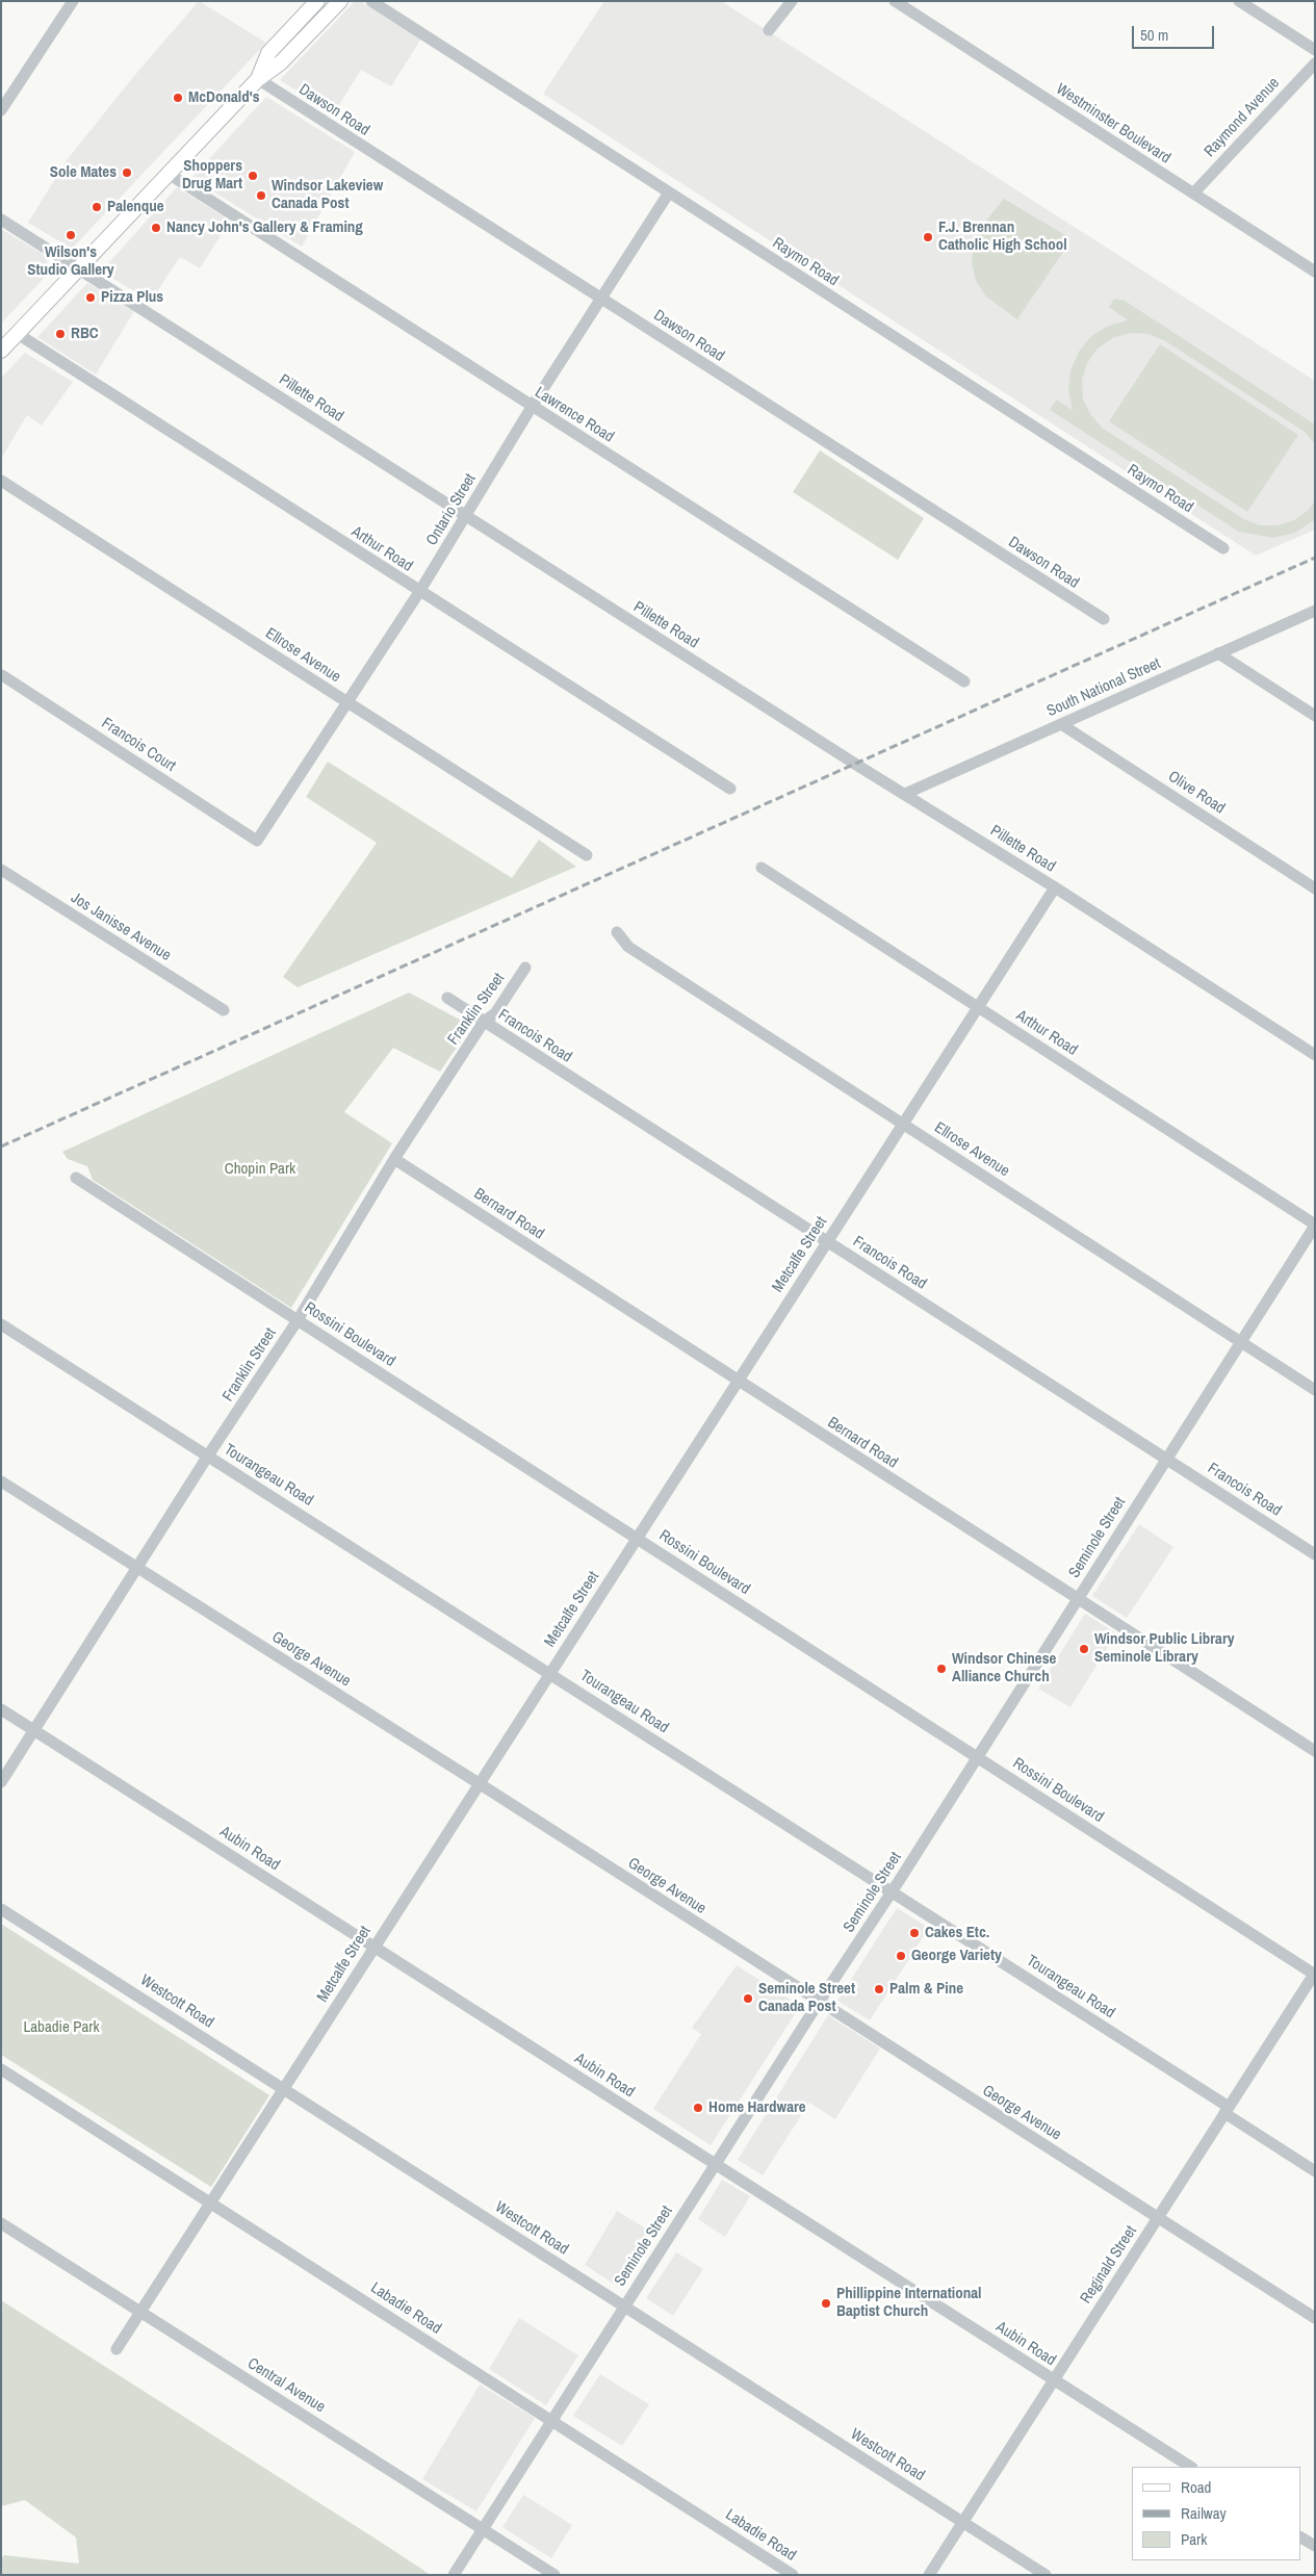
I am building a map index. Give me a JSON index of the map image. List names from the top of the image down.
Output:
{
  "streets": {
    "street": [
      "Dawson Road",
      "Raymond Avenue",
      "Westminster Boulevard",
      "Raymo Road",
      "Pillette Road",
      "Lawrence Road",
      "Ontario Street",
      "Arthur Road",
      "Ellrose Avenue",
      "South National Street",
      "Francois Court",
      "Olive Road",
      "Jos Janisse Avenue",
      "Franklin Street",
      "Francois Road",
      "Bernard Road",
      "Metcalfe Street",
      "Rossini Boulevard",
      "Tourangeau Road",
      "Seminole Street",
      "George Avenue",
      "Aubin Road",
      "Westcott Road",
      "Reginald Street",
      "Labadie Road",
      "Central Avenue"
    ]
  },
  "crossings": [
    ["Dawson Road", "Ontario Street"],
    ["Raymond Avenue", "Westminster Boulevard"],
    ["Raymo Road", "Ontario Street"],
    ["Pillette Road", "Ontario Street"],
    ["Pillette Road", "South National Street"],
    ["Pillette Road", "Metcalfe Street"],
    ["Lawrence Road", "Ontario Street"],
    ["Ontario Street", "Arthur Road"],
    ["Ontario Street", "Ellrose Avenue"],
    ["Ontario Street", "Francois Court"],
    ["Arthur Road", "Metcalfe Street"],
    ["Arthur Road", "Seminole Street"],
    ["Ellrose Avenue", "Metcalfe Street"],
    ["Ellrose Avenue", "Seminole Street"],
    ["South National Street", "Olive Road"],
    ["Franklin Street", "Francois Road"],
    ["Franklin Street", "Bernard Road"],
    ["Franklin Street", "Rossini Boulevard"],
    ["Franklin Street", "Tourangeau Road"],
    ["Franklin Street", "George Avenue"],
    ["Franklin Street", "Aubin Road"],
    ["Francois Road", "Metcalfe Street"],
    ["Francois Road", "Seminole Street"],
    ["Bernard Road", "Metcalfe Street"],
    ["Bernard Road", "Seminole Street"],
    ["Metcalfe Street", "Rossini Boulevard"],
    ["Metcalfe Street", "Tourangeau Road"],
    ["Metcalfe Street", "George Avenue"],
    ["Metcalfe Street", "Aubin Road"],
    ["Metcalfe Street", "Westcott Road"],
    ["Metcalfe Street", "Labadie Road"],
    ["Metcalfe Street", "Central Avenue"],
    ["Rossini Boulevard", "Seminole Street"],
    ["Rossini Boulevard", "Reginald Street"],
    ["Tourangeau Road", "Seminole Street"],
    ["Tourangeau Road", "Reginald Street"],
    ["Seminole Street", "George Avenue"],
    ["Seminole Street", "Aubin Road"],
    ["Seminole Street", "Westcott Road"],
    ["Seminole Street", "Labadie Road"],
    ["Seminole Street", "Central Avenue"],
    ["George Avenue", "Reginald Street"],
    ["Aubin Road", "Reginald Street"],
    ["Westcott Road", "Reginald Street"]
  ],
  "parks": ["Chopin Park", "Labadie Park"],
  "places": [
    "McDonald's",
    "Sole Mates",
    "Shoppers Drug Mart",
    "Windsor Lakeview Canada Post",
    "Palenque",
    "Nancy John's Gallery & Framing",
    "Wilson's Studio Gallery",
    "F.J. Brennan Catholic High School",
    "Pizza Plus",
    "RBC",
    "Windsor Public Library Seminole Library",
    "Windsor Chinese Alliance Church",
    "Cakes Etc.",
    "George Variety",
    "Palm & Pine",
    "Seminole Street Canada Post",
    "Home Hardware",
    "Phillippine International Baptist Church"
  ],
  "legend": ["Road", "Railway", "Park"],
  "scale_bar": "50 m"
}
